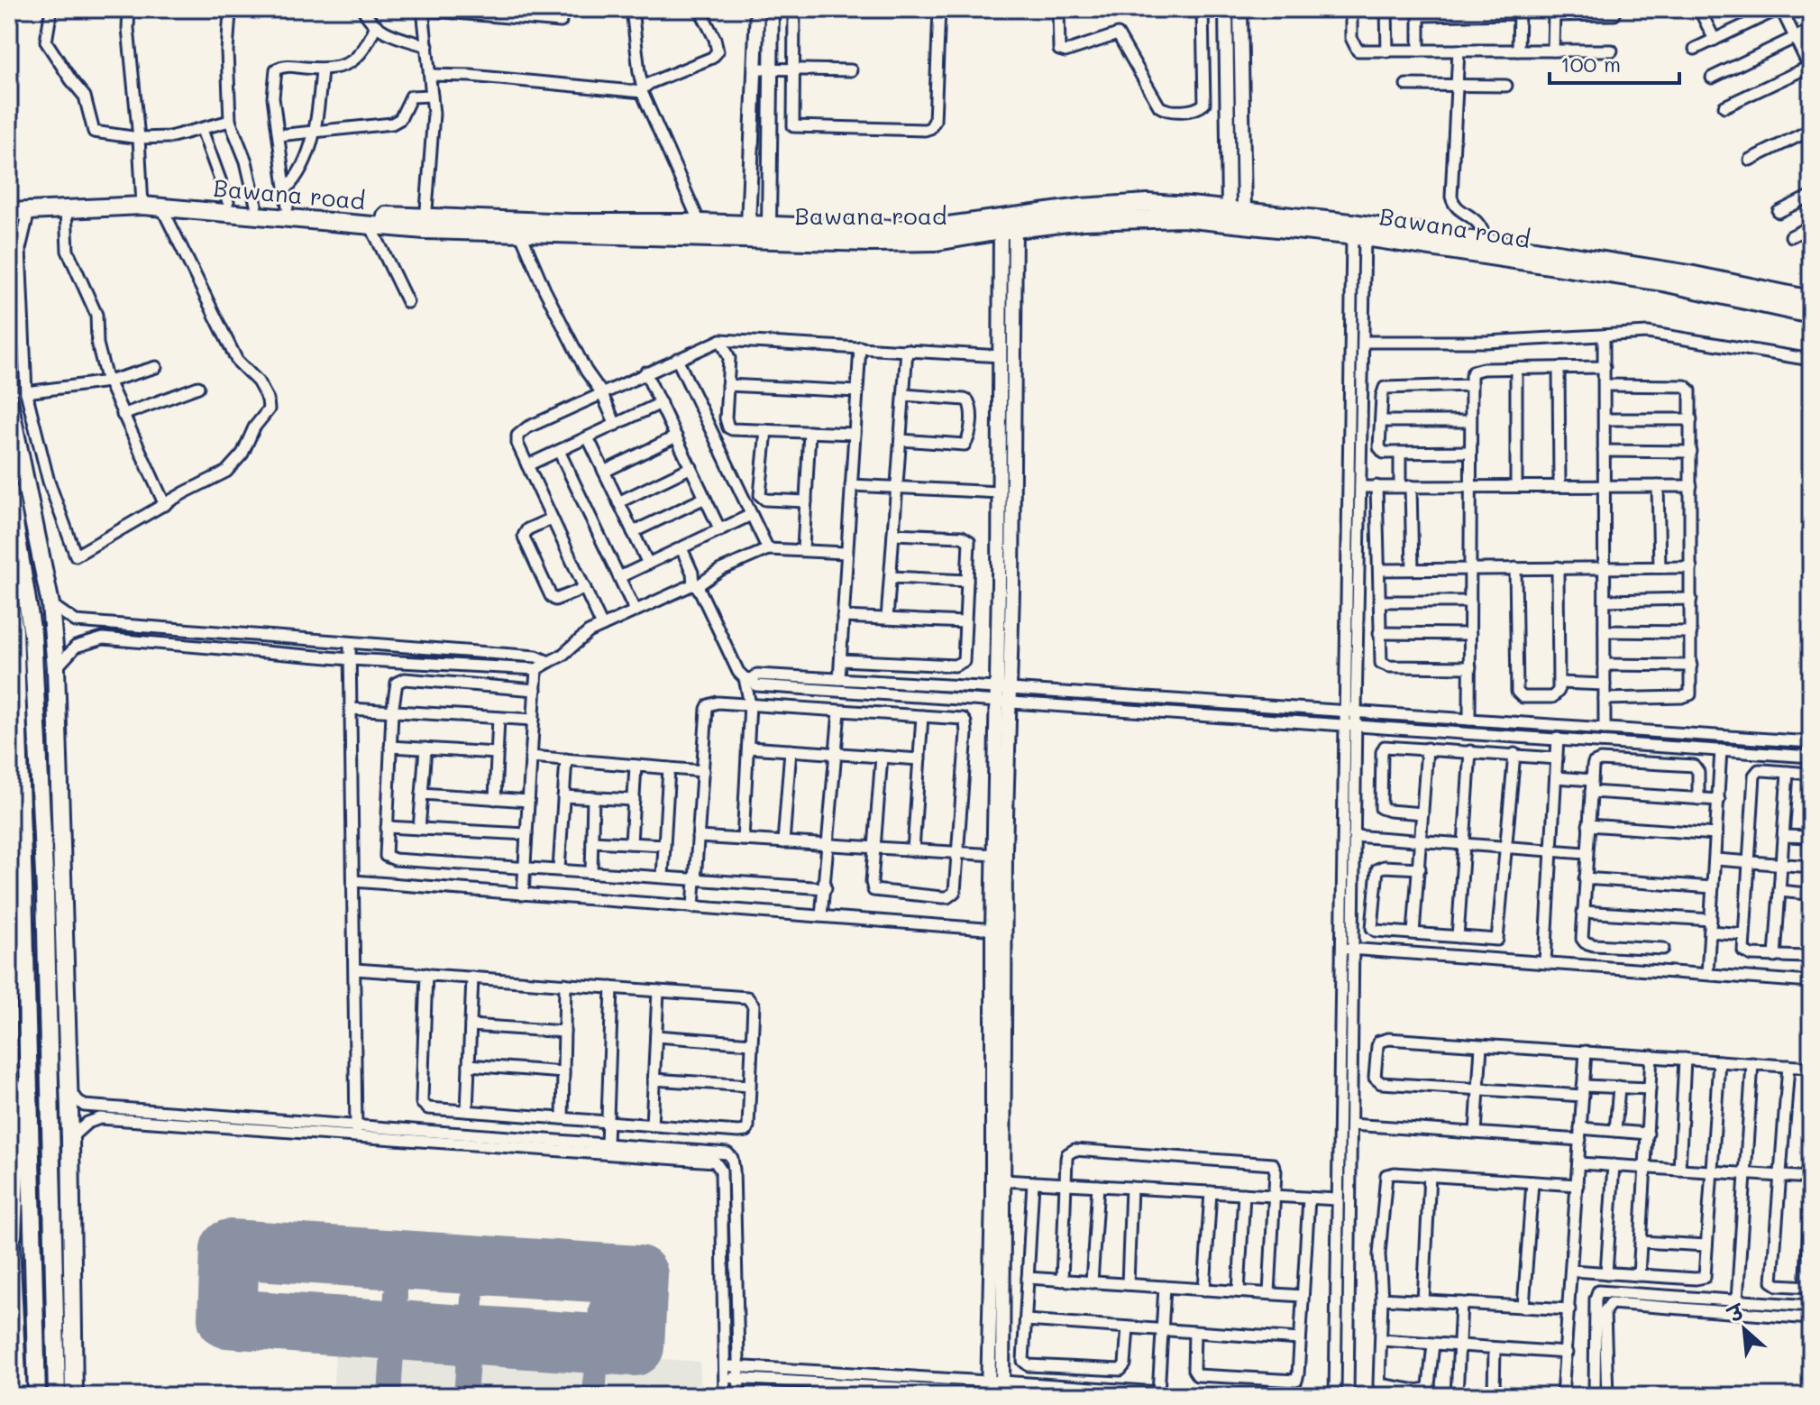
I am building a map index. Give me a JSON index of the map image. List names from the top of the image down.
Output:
{
  "streets": {
    "main road": ["Bawana road"]
  },
  "scale_bar": "100 m",
  "north": "top left"
}
